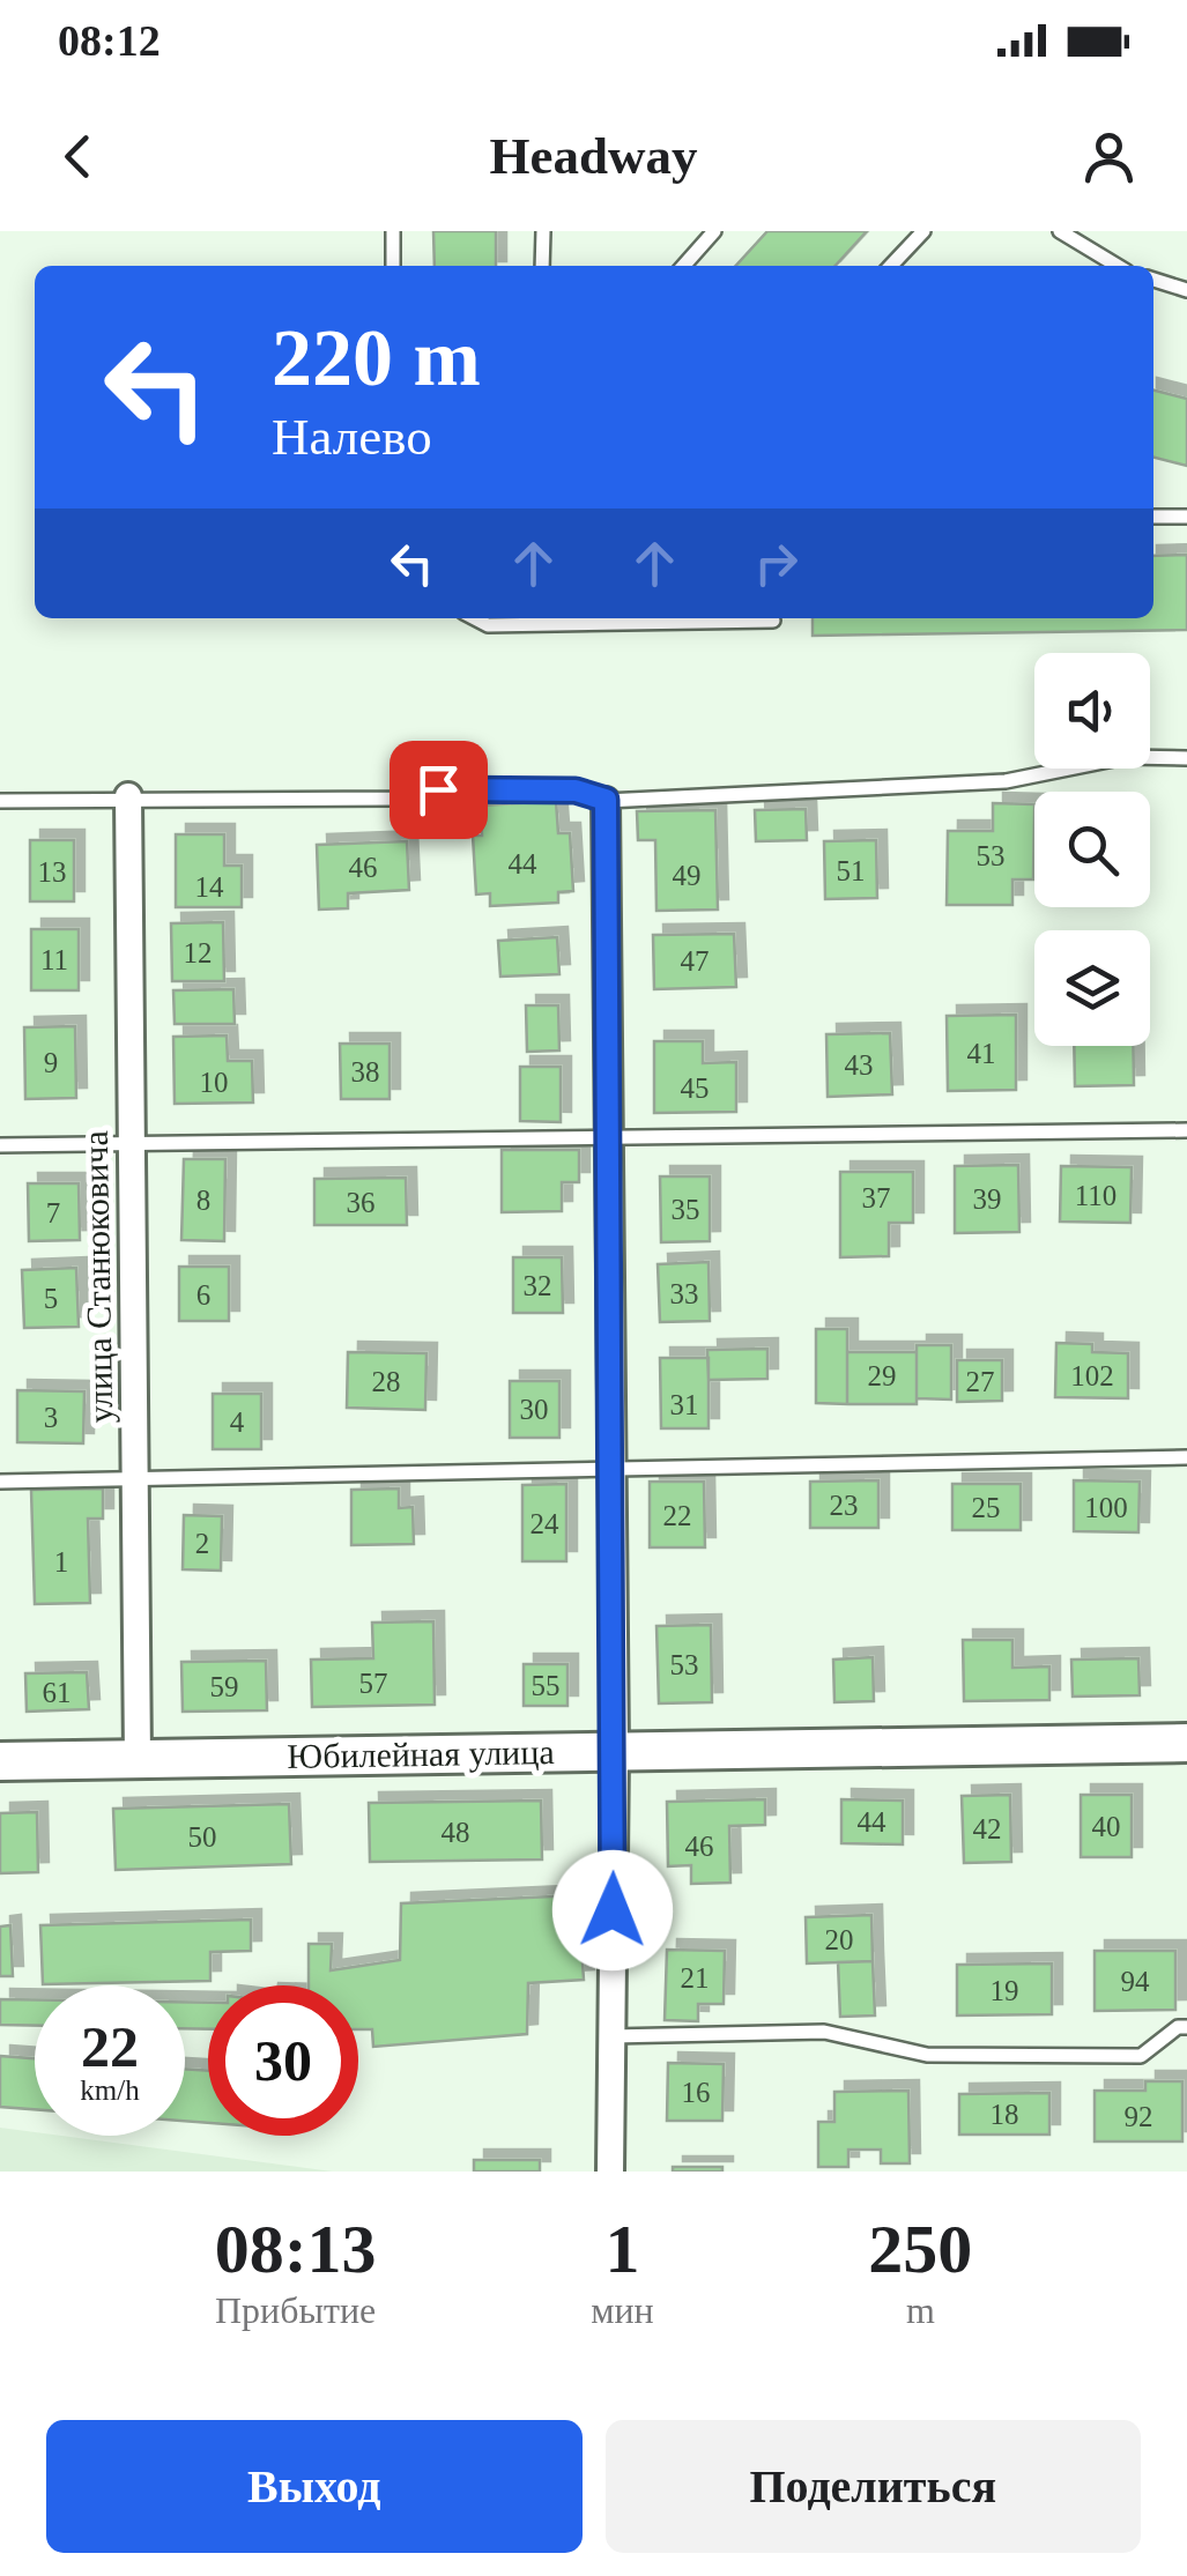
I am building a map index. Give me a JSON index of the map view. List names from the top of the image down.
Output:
{
  "streets": {
    "main road": ["Юбилейная улица"],
    "street": ["улица Станюковича"]
  },
  "crossings": [
    ["улица Станюковича", "Юбилейная улица"]
  ],
  "house_numbers": [
    "53",
    "44",
    "46",
    "51",
    "13",
    "49",
    "14",
    "12",
    "11",
    "47",
    "41",
    "9",
    "43",
    "38",
    "10",
    "45",
    "110",
    "37",
    "39",
    "8",
    "36",
    "35",
    "7",
    "32",
    "33",
    "6",
    "5",
    "29",
    "102",
    "28",
    "27",
    "31",
    "30",
    "3",
    "4",
    "23",
    "25",
    "100",
    "22",
    "24",
    "2",
    "1",
    "53",
    "57",
    "55",
    "59",
    "61",
    "44",
    "40",
    "42",
    "48",
    "50",
    "46",
    "20",
    "21",
    "94",
    "19",
    "16",
    "18",
    "92"
  ],
  "page": {
    "status": "08:12",
    "header": "Headway",
    "turn": ["220 m", "Налево"],
    "speed": "22 km/h",
    "limit": "30",
    "eta": [
      "08:13",
      "Прибытие",
      "1",
      "мин",
      "250",
      "m"
    ],
    "buttons": ["Выход", "Поделиться"]
  }
}
